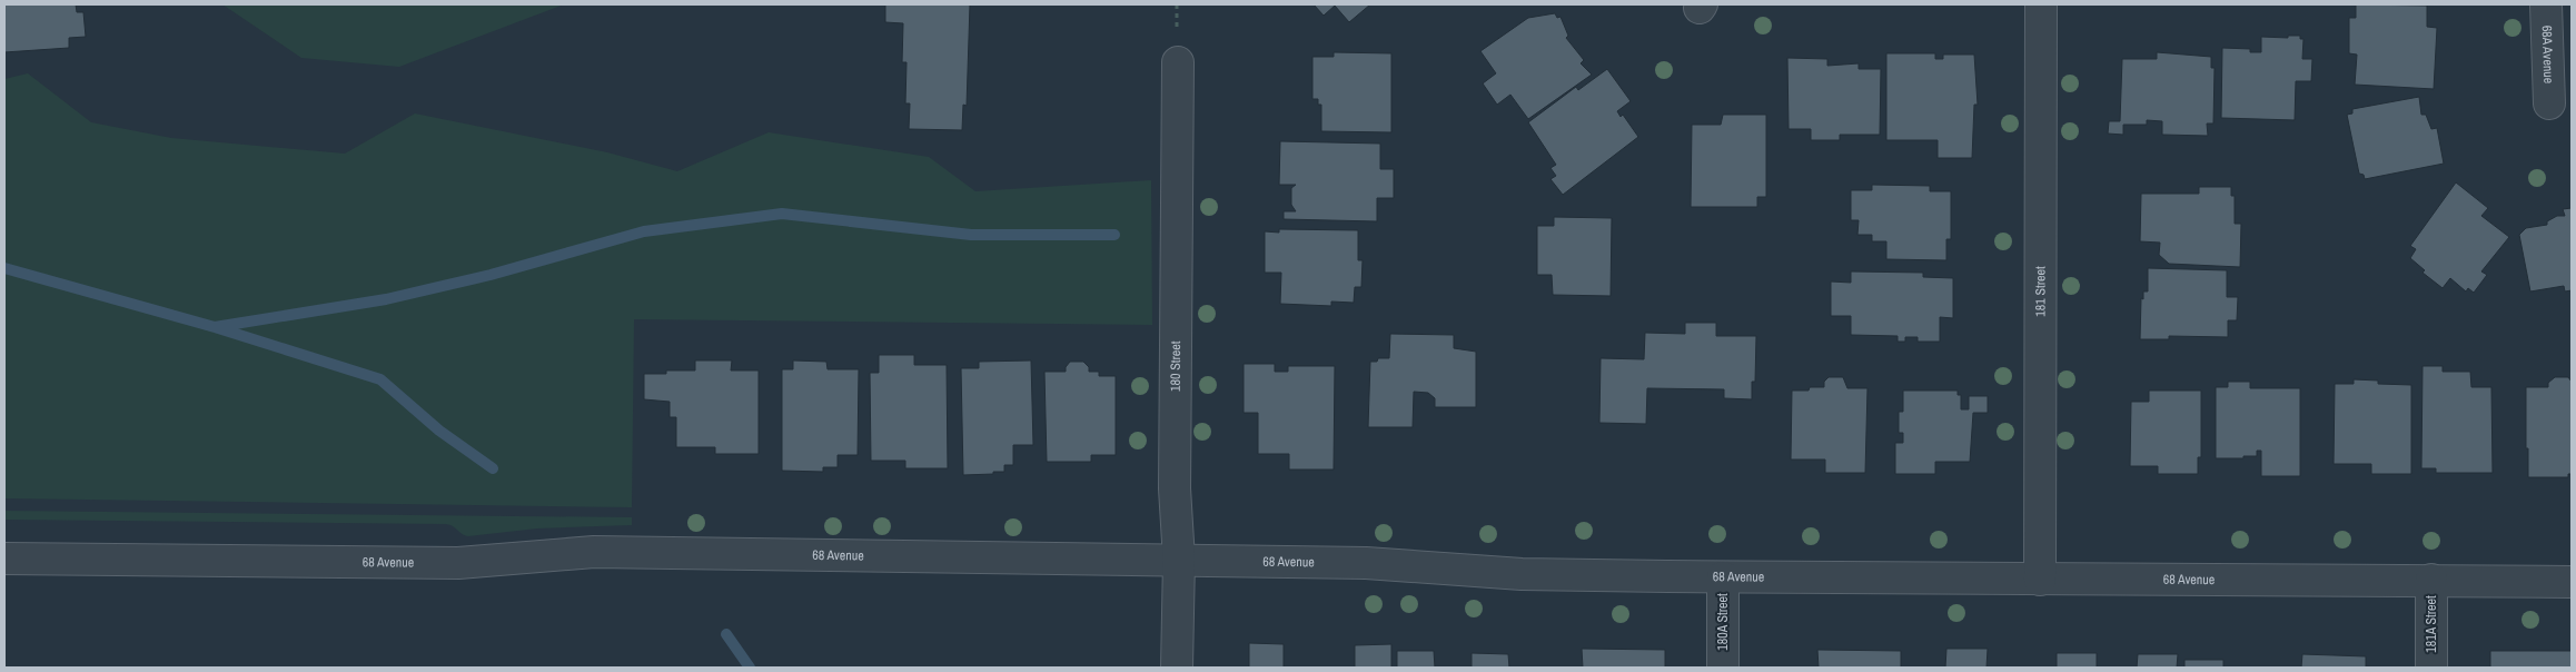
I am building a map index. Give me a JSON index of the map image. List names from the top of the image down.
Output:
{
  "streets": {
    "street": [
      "68A Avenue",
      "181 Street",
      "180 Street",
      "68 Avenue",
      "180A Street",
      "181A Street"
    ]
  },
  "crossings": [
    ["181 Street", "68 Avenue"],
    ["180 Street", "68 Avenue"],
    ["68 Avenue", "180A Street"],
    ["68 Avenue", "181A Street"]
  ]
}
